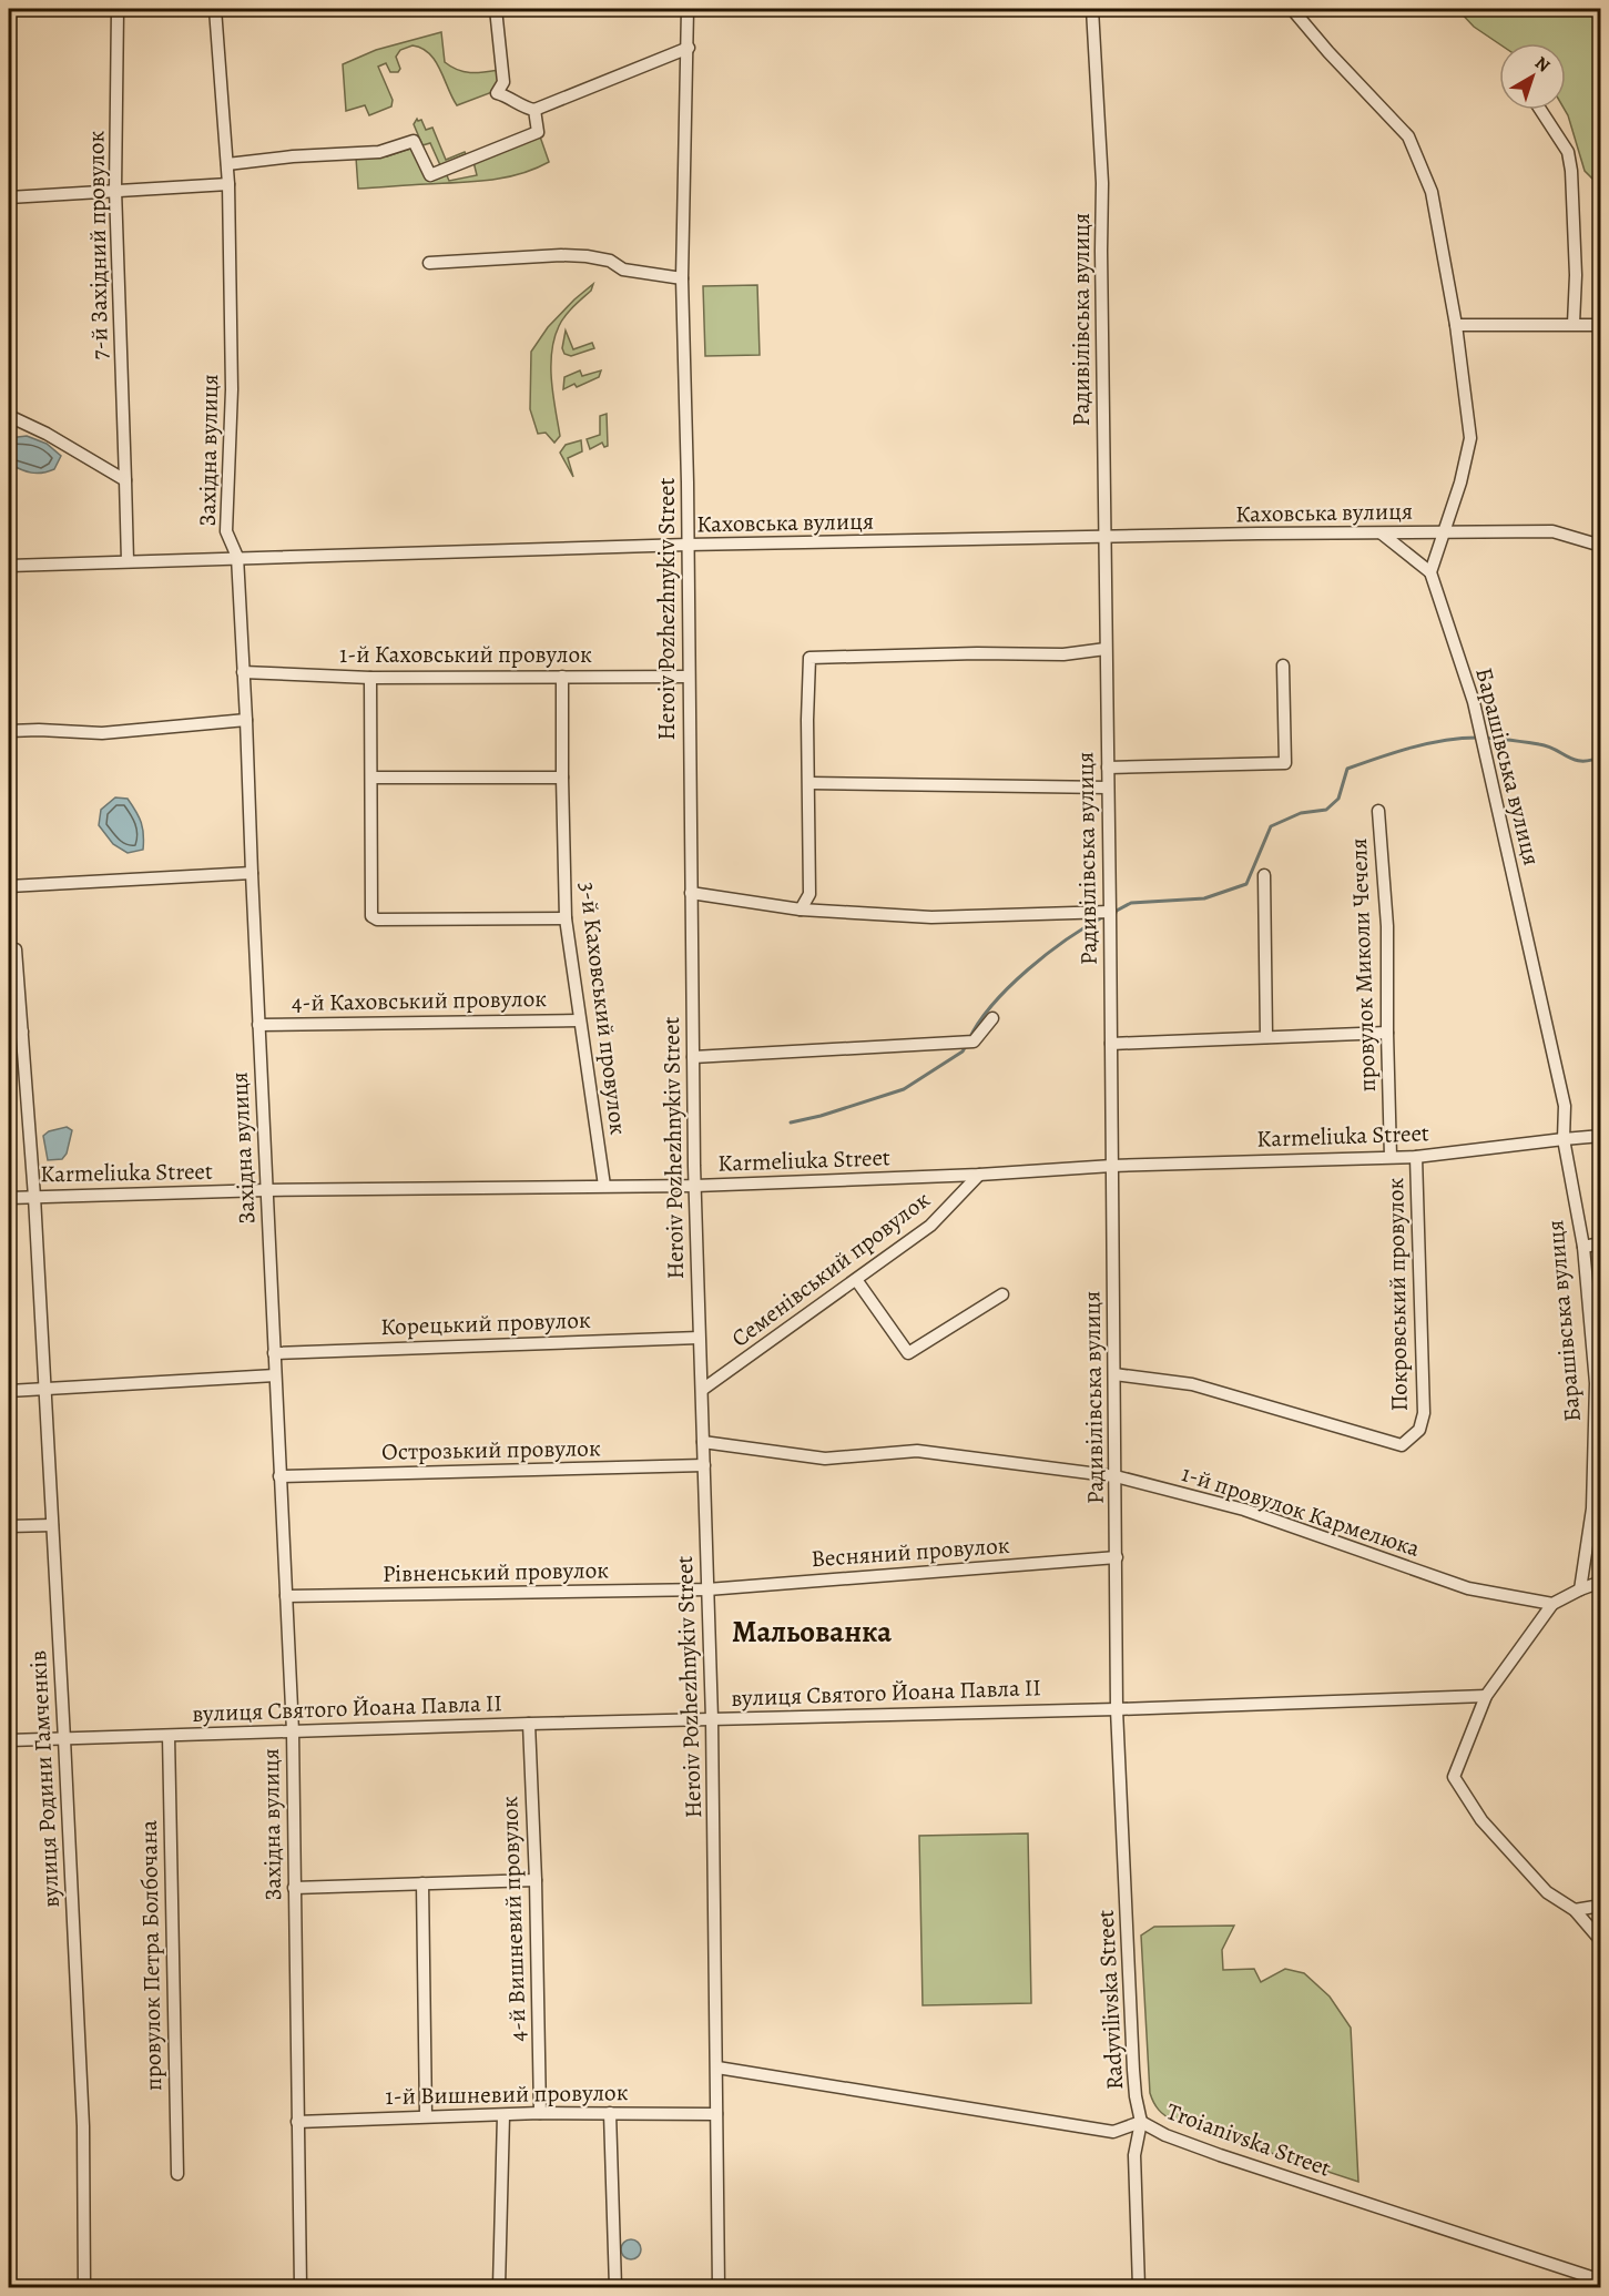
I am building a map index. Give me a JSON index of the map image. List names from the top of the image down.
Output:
{
  "streets": {
    "street": [
      "7-й Західний провулок",
      "Радивілівська вулиця",
      "Західна вулиця",
      "Каховська вулиця",
      "Heroiv Pozhezhnykiv Street",
      "1-й Каховський провулок",
      "Барашівська вулиця",
      "провулок Миколи Чечеля",
      "4-й Каховський провулок",
      "3-й Каховський провулок",
      "Karmeliuka Street",
      "Семенівський провулок",
      "Покровський провулок",
      "Корецький провулок",
      "Острозький провулок",
      "1-й провулок Кармелюка",
      "Весняний провулок",
      "Рівненський провулок",
      "вулиця Святого Йоана Павла II",
      "вулиця Родини Гамченків",
      "4-й Вишневий провулок",
      "провулок Петра Болбочана",
      "Radyvilivska Street",
      "1-й Вишневий провулок",
      "Troianivska Street"
    ]
  },
  "crossings": [
    ["7-й Західний провулок", "Каховська вулиця"],
    ["Радивілівська вулиця", "Каховська вулиця"],
    ["Радивілівська вулиця", "Karmeliuka Street"],
    ["Радивілівська вулиця", "Покровський провулок"],
    ["Радивілівська вулиця", "1-й провулок Кармелюка"],
    ["Радивілівська вулиця", "Весняний провулок"],
    ["Радивілівська вулиця", "вулиця Святого Йоана Павла II"],
    ["Радивілівська вулиця", "Radyvilivska Street"],
    ["Західна вулиця", "Каховська вулиця"],
    ["Західна вулиця", "1-й Каховський провулок"],
    ["Західна вулиця", "4-й Каховський провулок"],
    ["Західна вулиця", "Karmeliuka Street"],
    ["Західна вулиця", "Корецький провулок"],
    ["Західна вулиця", "Острозький провулок"],
    ["Західна вулиця", "Рівненський провулок"],
    ["Західна вулиця", "вулиця Святого Йоана Павла II"],
    ["Західна вулиця", "1-й Вишневий провулок"],
    ["Каховська вулиця", "Heroiv Pozhezhnykiv Street"],
    ["Heroiv Pozhezhnykiv Street", "1-й Каховський провулок"],
    ["Heroiv Pozhezhnykiv Street", "Karmeliuka Street"],
    ["Heroiv Pozhezhnykiv Street", "Семенівський провулок"],
    ["Heroiv Pozhezhnykiv Street", "Корецький провулок"],
    ["Heroiv Pozhezhnykiv Street", "Острозький провулок"],
    ["Heroiv Pozhezhnykiv Street", "1-й провулок Кармелюка"],
    ["Heroiv Pozhezhnykiv Street", "Весняний провулок"],
    ["Heroiv Pozhezhnykiv Street", "Рівненський провулок"],
    ["Heroiv Pozhezhnykiv Street", "вулиця Святого Йоана Павла II"],
    ["Heroiv Pozhezhnykiv Street", "1-й Вишневий провулок"],
    ["Heroiv Pozhezhnykiv Street", "Troianivska Street"],
    ["1-й Каховський провулок", "3-й Каховський провулок"],
    ["Барашівська вулиця", "Karmeliuka Street"],
    ["провулок Миколи Чечеля", "Karmeliuka Street"],
    ["4-й Каховський провулок", "3-й Каховський провулок"],
    ["3-й Каховський провулок", "Karmeliuka Street"],
    ["Karmeliuka Street", "Семенівський провулок"],
    ["Karmeliuka Street", "Покровський провулок"],
    ["Karmeliuka Street", "вулиця Родини Гамченків"],
    ["Весняний провулок", "Рівненський провулок"],
    ["вулиця Святого Йоана Павла II", "вулиця Родини Гамченків"],
    ["вулиця Святого Йоана Павла II", "4-й Вишневий провулок"],
    ["вулиця Святого Йоана Павла II", "провулок Петра Болбочана"],
    ["вулиця Святого Йоана Павла II", "Radyvilivska Street"],
    ["4-й Вишневий провулок", "1-й Вишневий провулок"],
    ["Radyvilivska Street", "Troianivska Street"]
  ],
  "districts": ["Мальованка"],
  "north": "top right"
}
